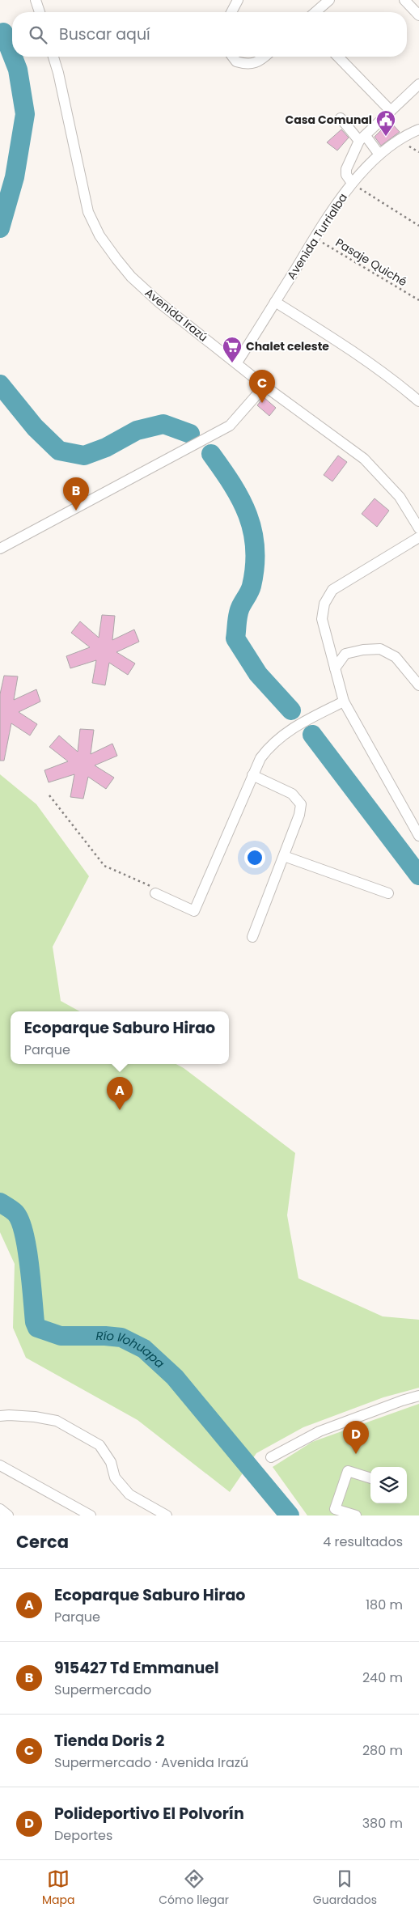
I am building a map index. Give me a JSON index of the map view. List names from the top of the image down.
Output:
{
  "streets": {
    "street": ["Avenida Turrialba", "Avenida Irazú"],
    "path": ["Pasaje Quiché"]
  },
  "crossings": [
    ["Avenida Turrialba", "Pasaje Quiché"],
    ["Avenida Turrialba", "Avenida Irazú"]
  ],
  "water": ["Río Ilohuapa"],
  "places": {
    "public building": ["Casa Comunal"],
    "supermarket": ["Chalet celeste"]
  },
  "page": {
    "search": "Buscar aquí",
    "pins": [
      "C",
      "B",
      "A",
      "D"
    ],
    "popup": ["Ecoparque Saburo Hirao", "Parque"],
    "heading": ["Cerca", "4 resultados"],
    "list": [
      {
        "mark": "A",
        "name": "Ecoparque Saburo Hirao",
        "note": "Parque",
        "value": "180 m"
      },
      {
        "mark": "B",
        "name": "915427 Td Emmanuel",
        "note": "Supermercado",
        "value": "240 m"
      },
      {
        "mark": "C",
        "name": "Tienda Doris 2",
        "note": "Supermercado · Avenida Irazú",
        "value": "280 m"
      },
      {
        "mark": "D",
        "name": "Polideportivo El Polvorín",
        "note": "Deportes",
        "value": "380 m"
      }
    ],
    "nav": ["Mapa", "Cómo llegar", "Guardados"]
  }
}
